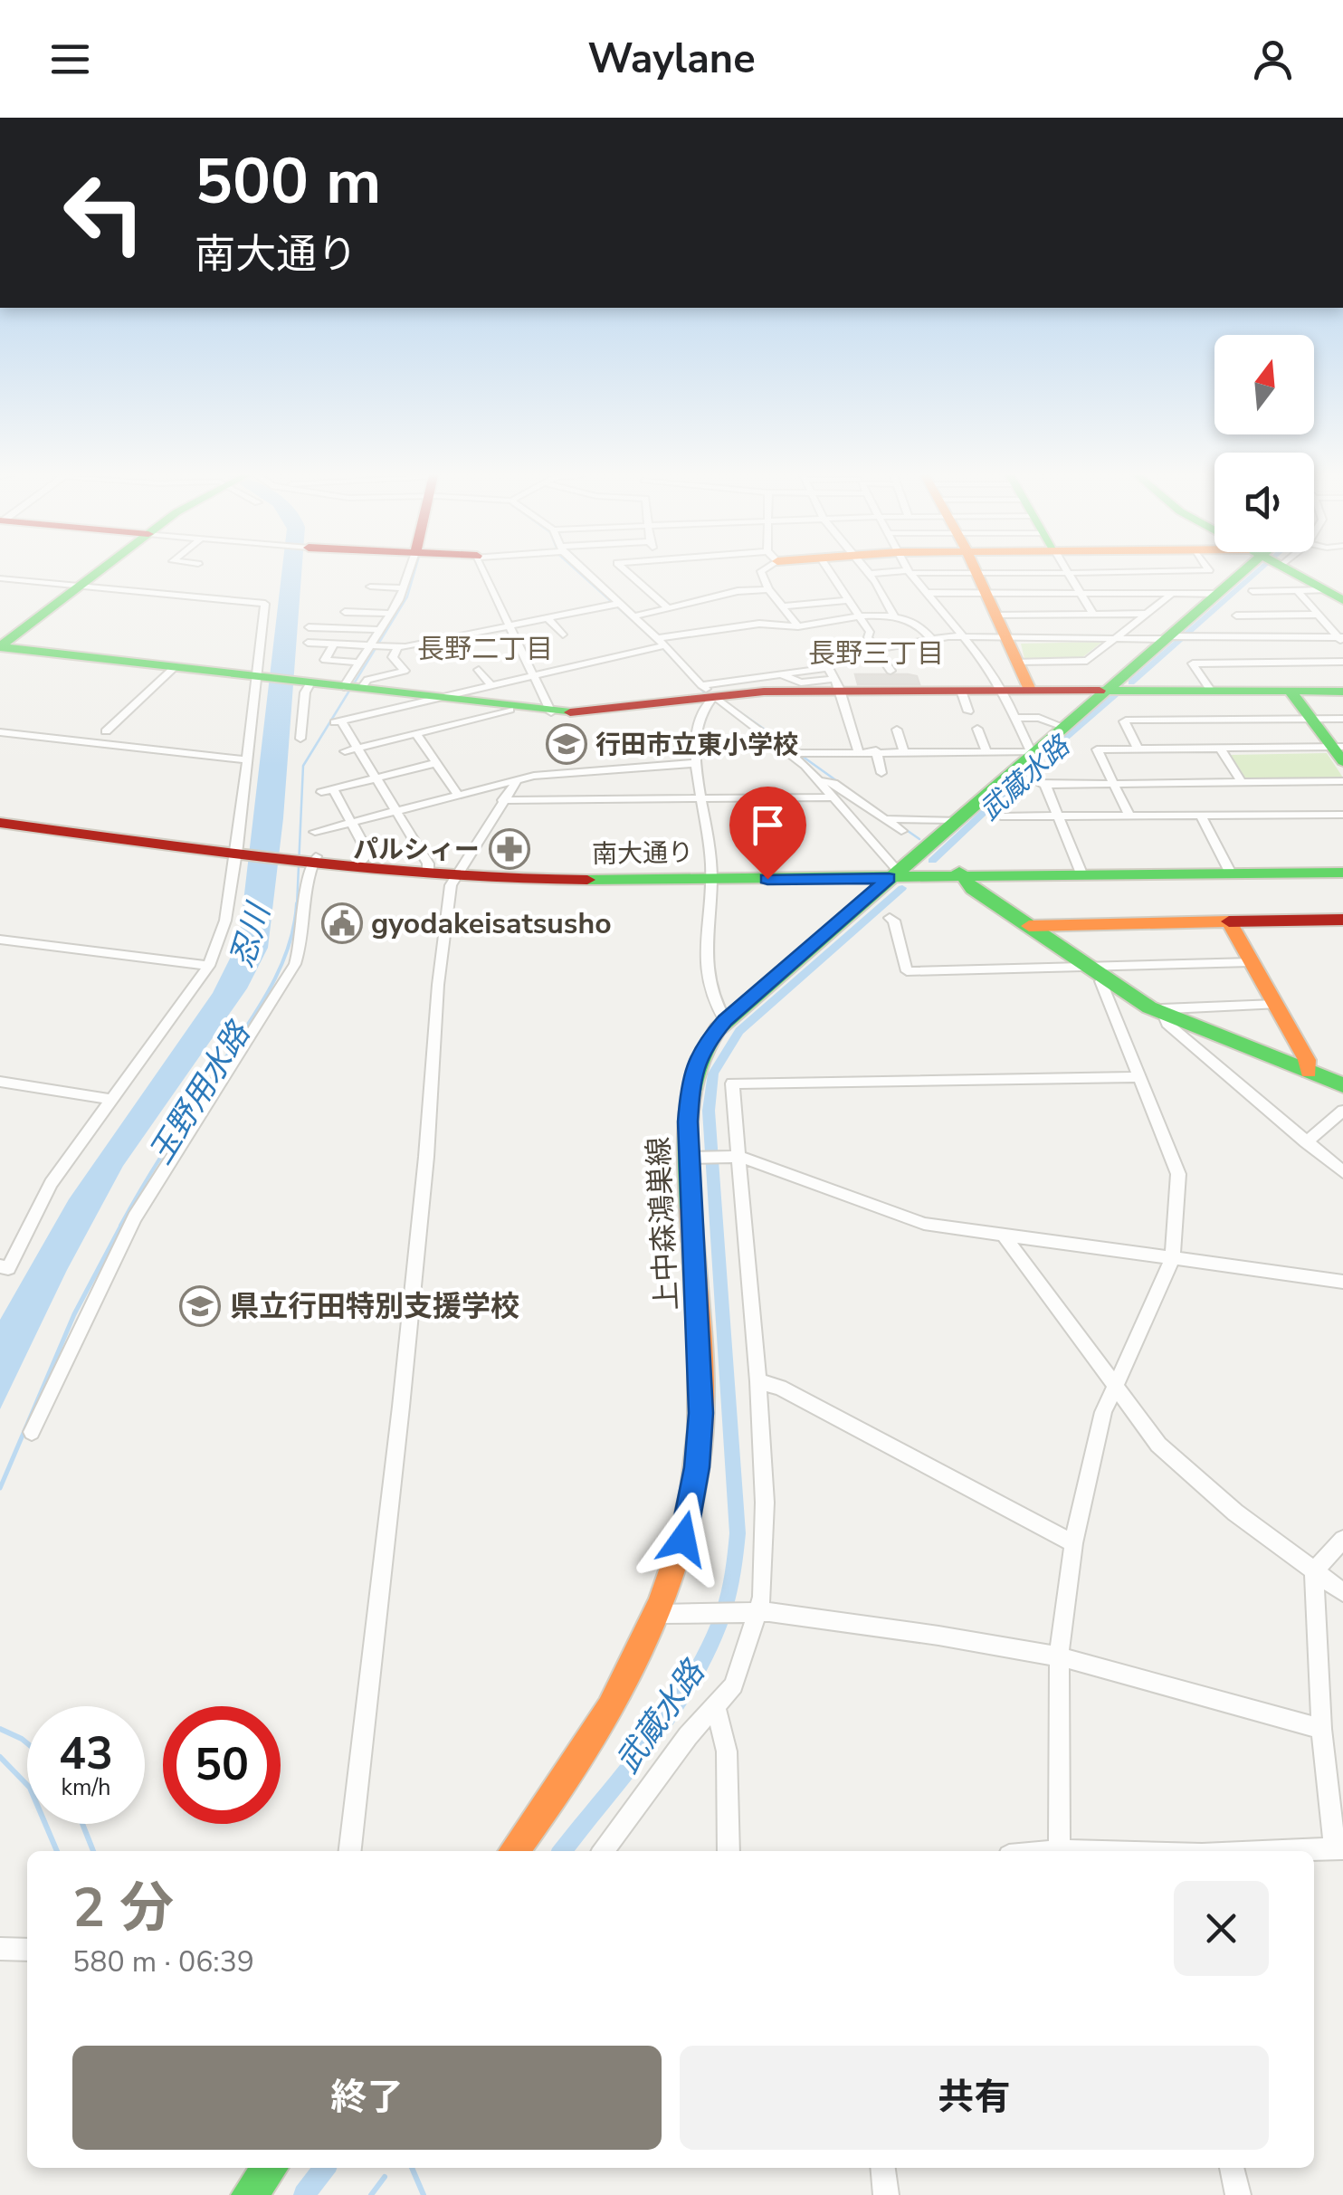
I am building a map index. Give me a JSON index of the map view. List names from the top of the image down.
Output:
{
  "streets": {
    "street": ["南大通り", "上中森鴻巣線"]
  },
  "crossings": [
    ["南大通り", "上中森鴻巣線"]
  ],
  "districts": ["長野二丁目", "長野三丁目"],
  "water": ["武蔵水路", "忍川", "玉野用水路"],
  "places": {
    "school or university": ["行田市立東小学校", "県立行田特別支援学校"],
    "pharmacy": ["パルシィー"],
    "public building": ["gyodakeisatsusho"]
  },
  "north": "top",
  "page": {
    "header": "Waylane",
    "turn": ["500 m", "南大通り"],
    "speed": "43 km/h",
    "limit": "50",
    "heading": ["2 分", "580 m · 06:39"],
    "buttons": ["終了", "共有"]
  }
}
